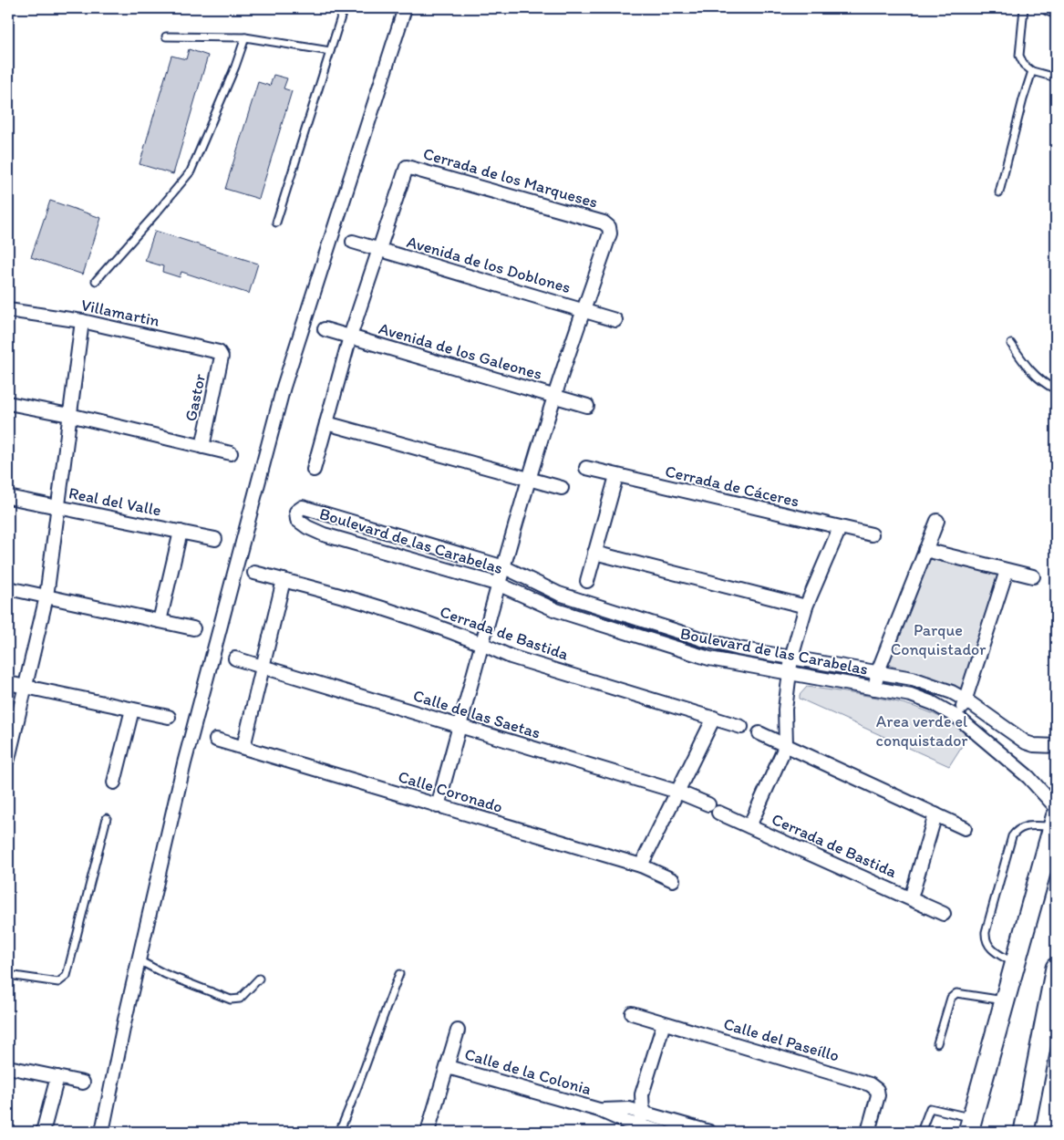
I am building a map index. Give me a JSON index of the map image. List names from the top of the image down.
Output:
{
  "streets": {
    "street": [
      "Cerrada de los Marqueses",
      "Avenida de los Doblones",
      "Villamartin",
      "Avenida de los Galeones",
      "Gastor",
      "Cerrada de Cáceres",
      "Real del Valle",
      "Boulevard de las Carabelas",
      "Cerrada de Bastida",
      "Calle de las Saetas",
      "Calle Coronado",
      "Calle del Paseíllo",
      "Calle de la Colonia"
    ]
  },
  "crossings": [
    ["Cerrada de los Marqueses", "Avenida de los Doblones"],
    ["Cerrada de los Marqueses", "Avenida de los Galeones"],
    ["Cerrada de los Marqueses", "Boulevard de las Carabelas"],
    ["Cerrada de los Marqueses", "Cerrada de Bastida"],
    ["Cerrada de los Marqueses", "Calle de las Saetas"],
    ["Cerrada de los Marqueses", "Calle Coronado"],
    ["Villamartin", "Gastor"],
    ["Boulevard de las Carabelas", "Cerrada de Bastida"]
  ],
  "parks": ["Parque Conquistador", "Area verde el conquistador"]
}
